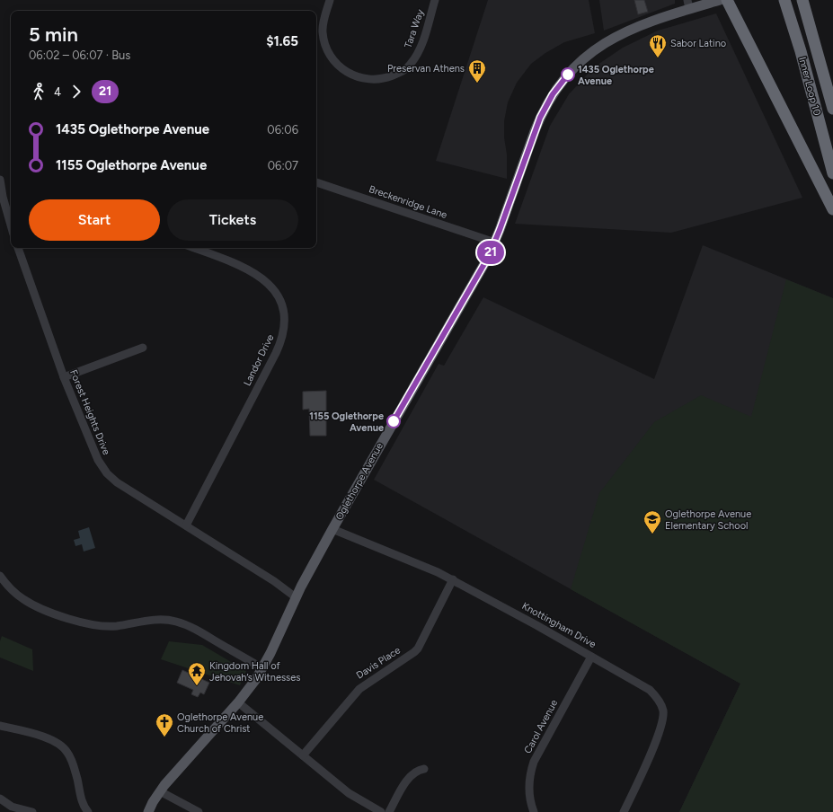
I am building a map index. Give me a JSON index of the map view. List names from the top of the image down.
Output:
{
  "streets": {
    "highway": ["Inner Loop 10"],
    "main road": ["Oglethorpe Avenue"],
    "street": [
      "Tara Way",
      "Breckenridge Lane",
      "Landor Drive",
      "Forest Heights Drive",
      "Knottingham Drive",
      "Davis Place",
      "Carol Avenue"
    ]
  },
  "crossings": [
    ["Breckenridge Lane", "Oglethorpe Avenue"],
    ["Landor Drive", "Forest Heights Drive"],
    ["Forest Heights Drive", "Oglethorpe Avenue"],
    ["Oglethorpe Avenue", "Knottingham Drive"],
    ["Knottingham Drive", "Davis Place"],
    ["Knottingham Drive", "Carol Avenue"]
  ],
  "places": {
    "restaurant": ["Sabor Latino"],
    "other": ["1435 Oglethorpe Avenue", "1155 Oglethorpe Avenue"],
    "building": ["Preservan Athens"],
    "school or university": ["Oglethorpe Avenue Elementary School"],
    "temple": ["Kingdom Hall of Jehovah’s Witnesses"],
    "church": ["Oglethorpe Avenue Church of Christ"]
  },
  "lines": ["bus line 21"],
  "page": {
    "on_map": "21",
    "heading": ["5 min", "06:02 – 06:07 · Bus", "$1.65"],
    "legs": ["4", "21"],
    "list": [
      {
        "name": "1435 Oglethorpe Avenue",
        "value": "06:06"
      },
      {
        "name": "1155 Oglethorpe Avenue",
        "value": "06:07"
      }
    ],
    "buttons": ["Start", "Tickets"]
  }
}
